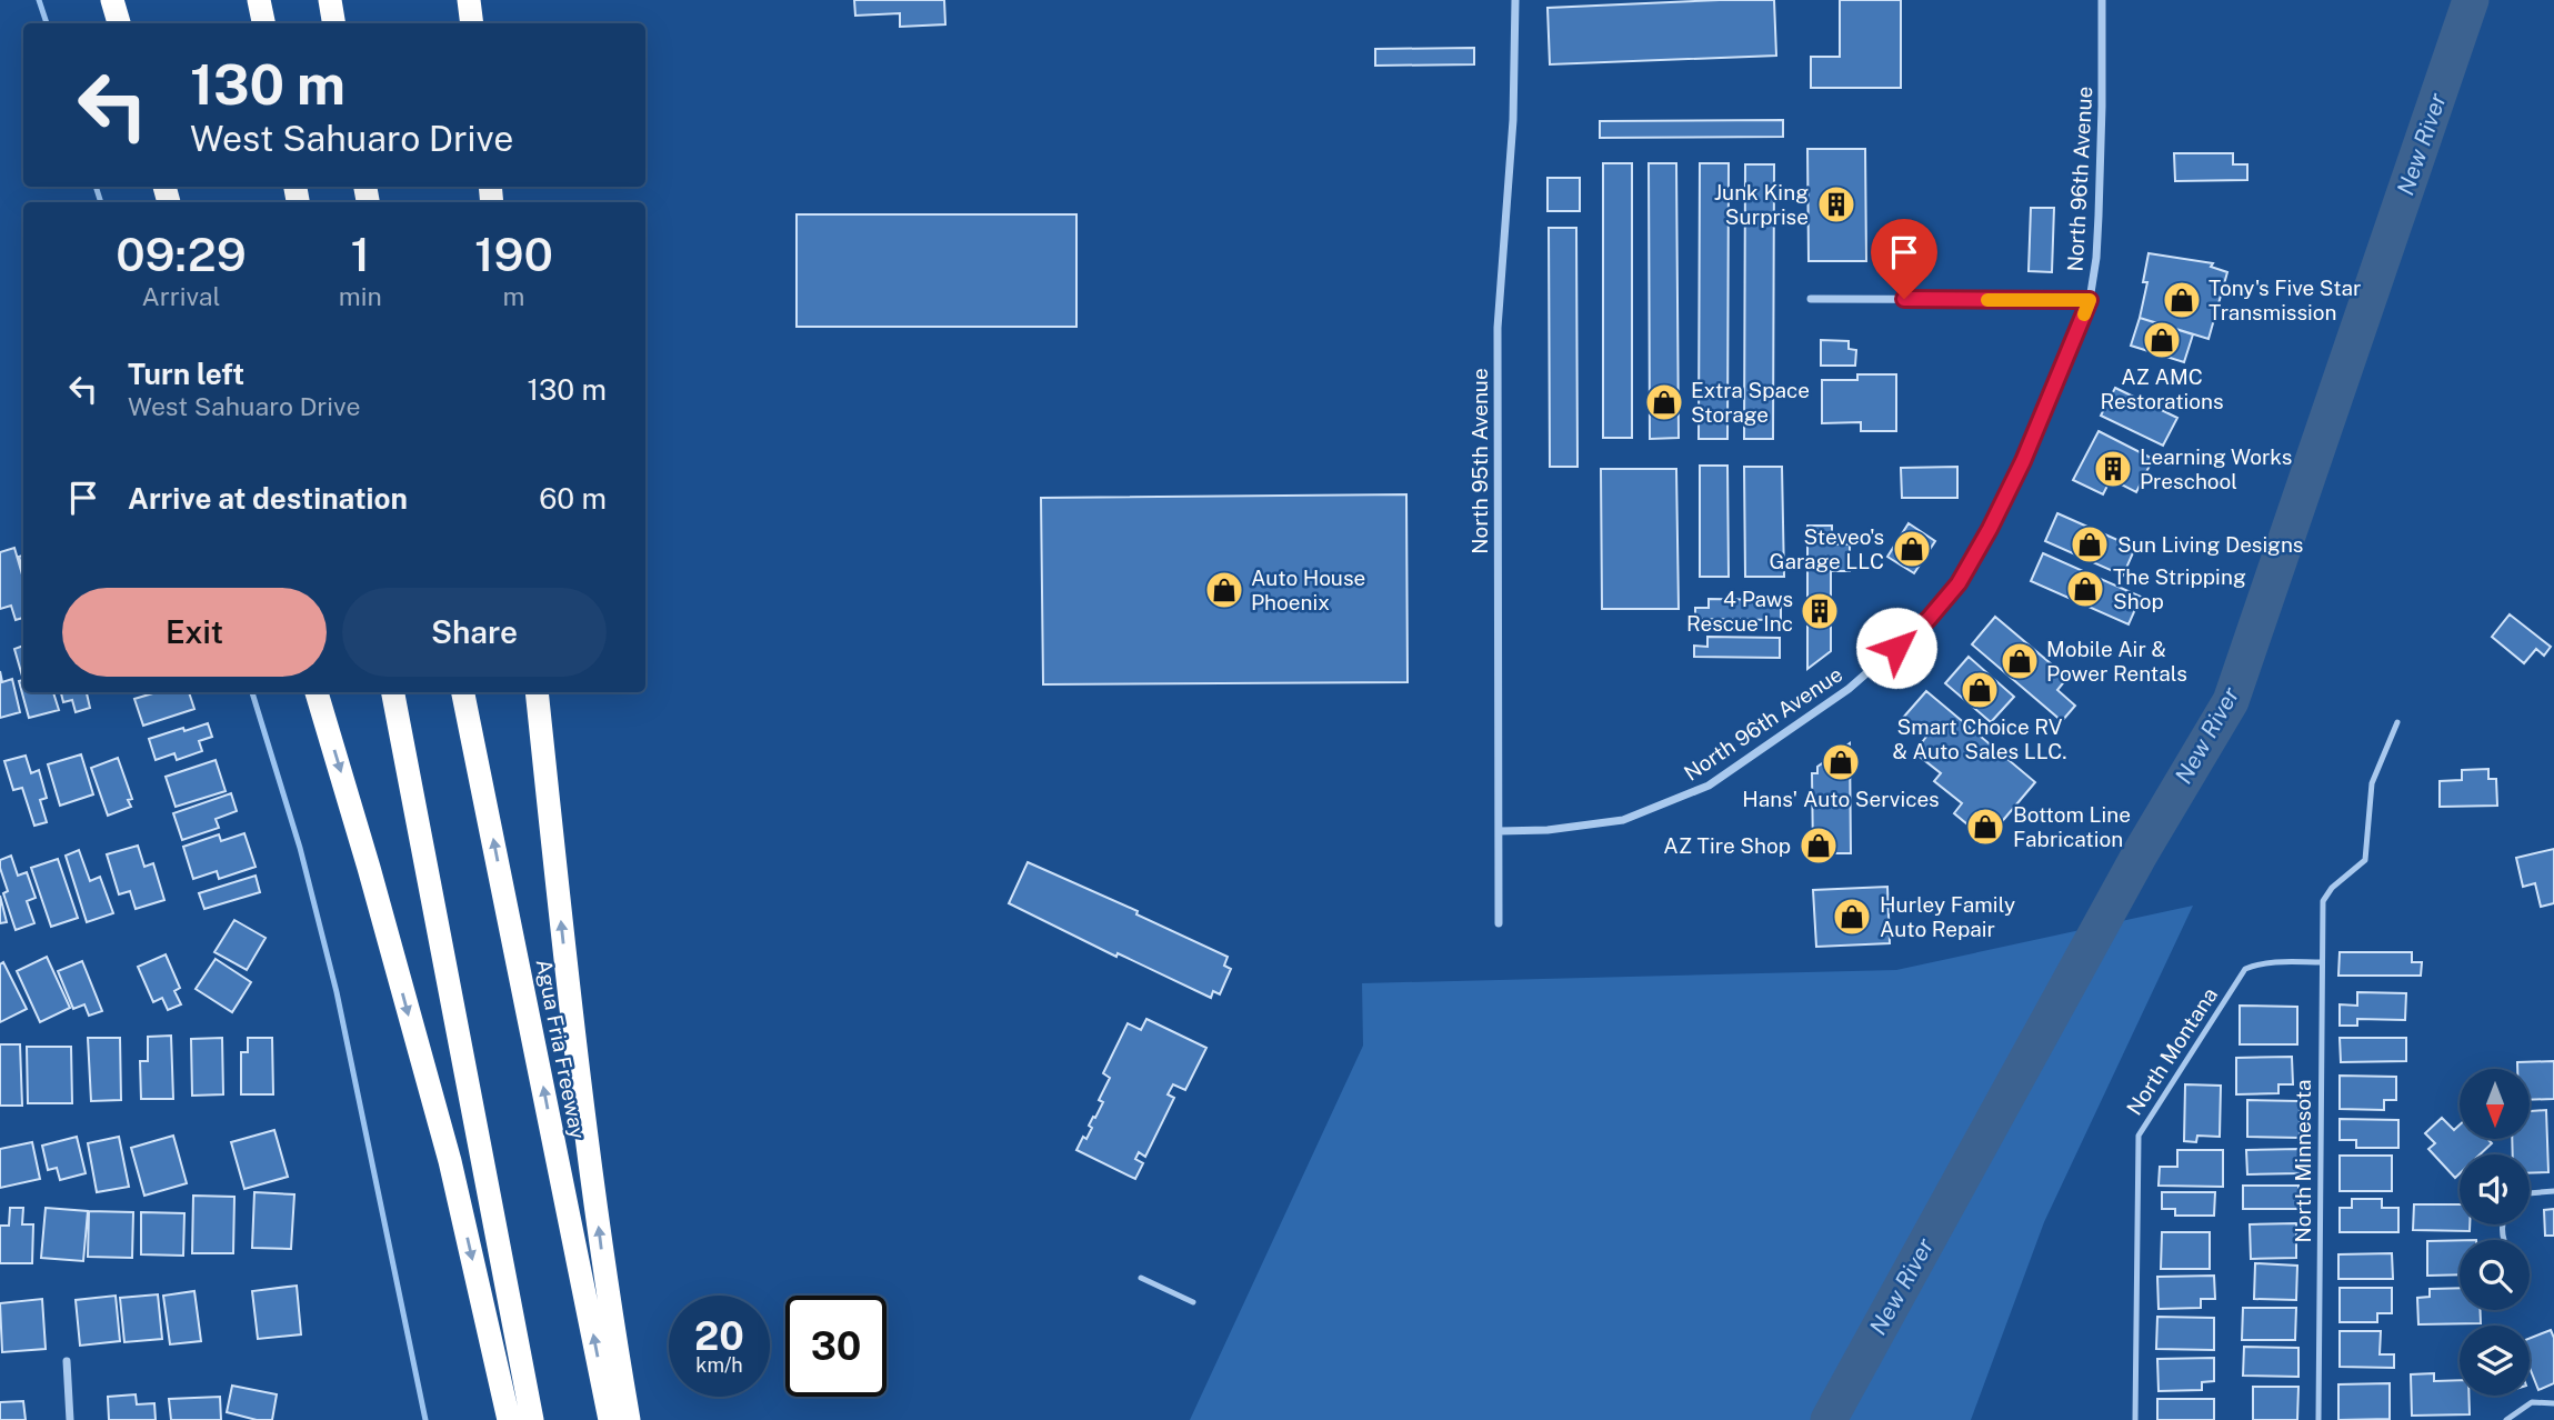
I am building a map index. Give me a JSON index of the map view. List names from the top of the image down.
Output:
{
  "streets": {
    "highway": ["Agua Fria Freeway"],
    "street": ["North 96th Avenue", "North 95th Avenue"],
    "lane": ["North Montana", "North Minnesota"]
  },
  "crossings": [
    ["North 96th Avenue", "North 95th Avenue"],
    ["North Montana", "North Minnesota"]
  ],
  "water": ["New River"],
  "places": {
    "building": ["Junk King Surprise", "Learning Works Preschool", "4 Paws Rescue Inc"],
    "shop": [
      "Tony's Five Star Transmission",
      "AZ AMC Restorations",
      "Extra Space Storage",
      "Sun Living Designs",
      "Steveo's Garage LLC",
      "The Stripping Shop",
      "Auto House Phoenix",
      "Mobile Air & Power Rentals",
      "Smart Choice RV & Auto Sales LLC.",
      "Hans' Auto Services",
      "Bottom Line Fabrication",
      "AZ Tire Shop",
      "Hurley Family Auto Repair"
    ]
  },
  "north": "bottom",
  "page": {
    "turn": ["130 m", "West Sahuaro Drive"],
    "eta": [
      "09:29",
      "Arrival",
      "1",
      "min",
      "190",
      "m"
    ],
    "list": [
      {
        "name": "Turn left",
        "note": "West Sahuaro Drive",
        "value": "130 m"
      },
      {
        "name": "Arrive at destination",
        "value": "60 m"
      }
    ],
    "buttons": ["Exit", "Share"],
    "speed": "20 km/h",
    "limit": "30"
  }
}
